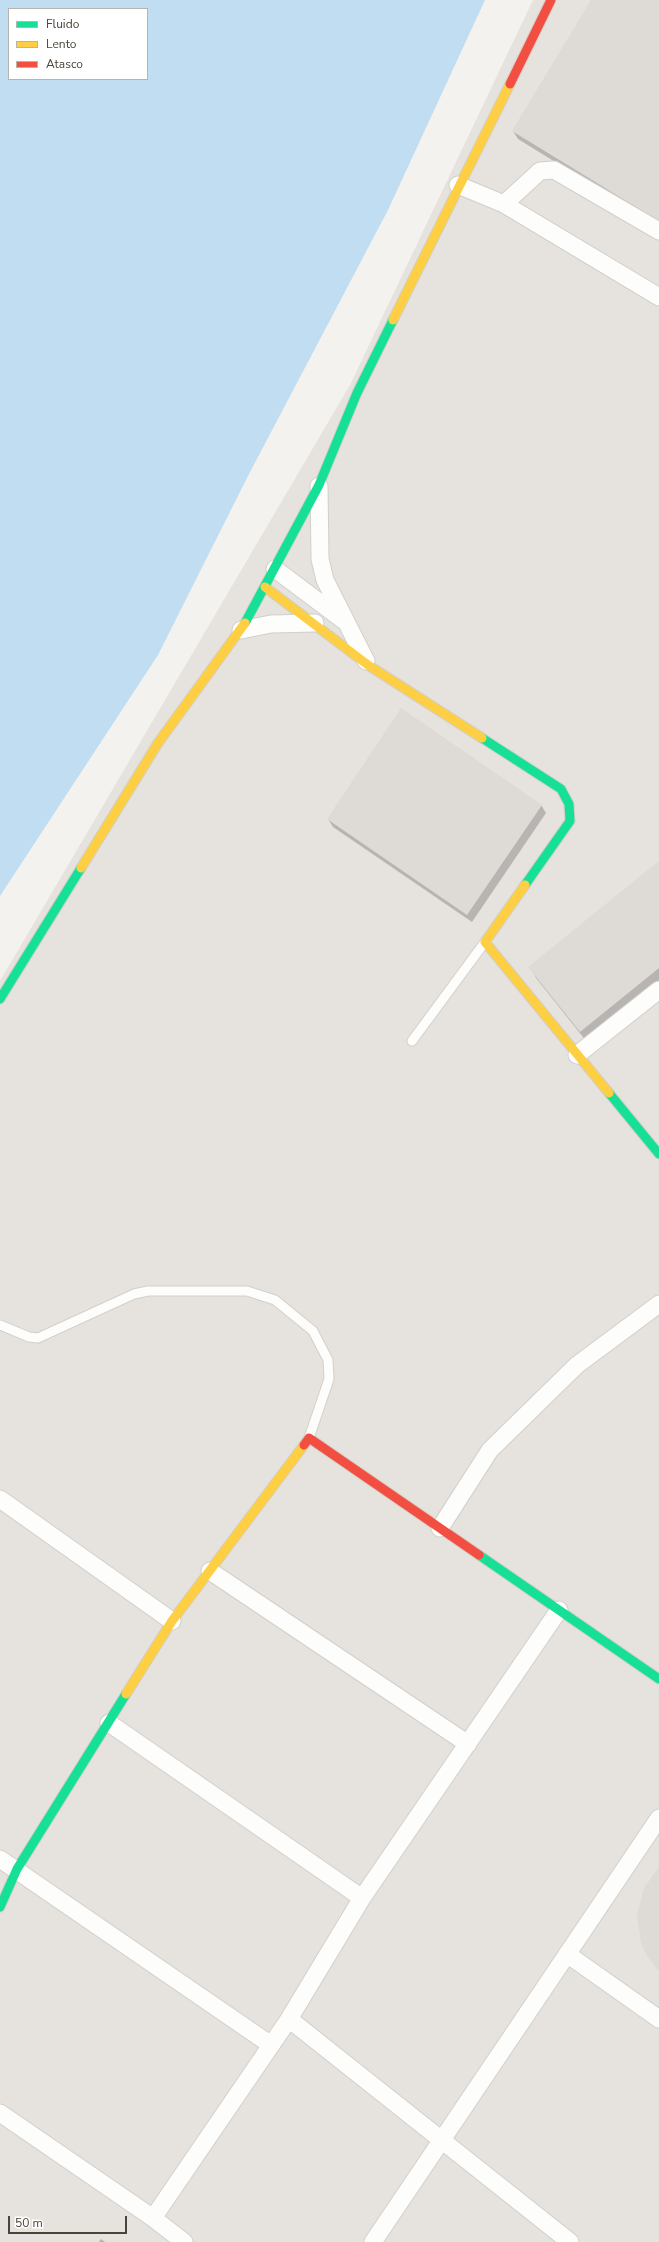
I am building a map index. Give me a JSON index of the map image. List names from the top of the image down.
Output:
{
  "legend": ["Fluido", "Lento", "Atasco"],
  "scale_bar": "50 m"
}
